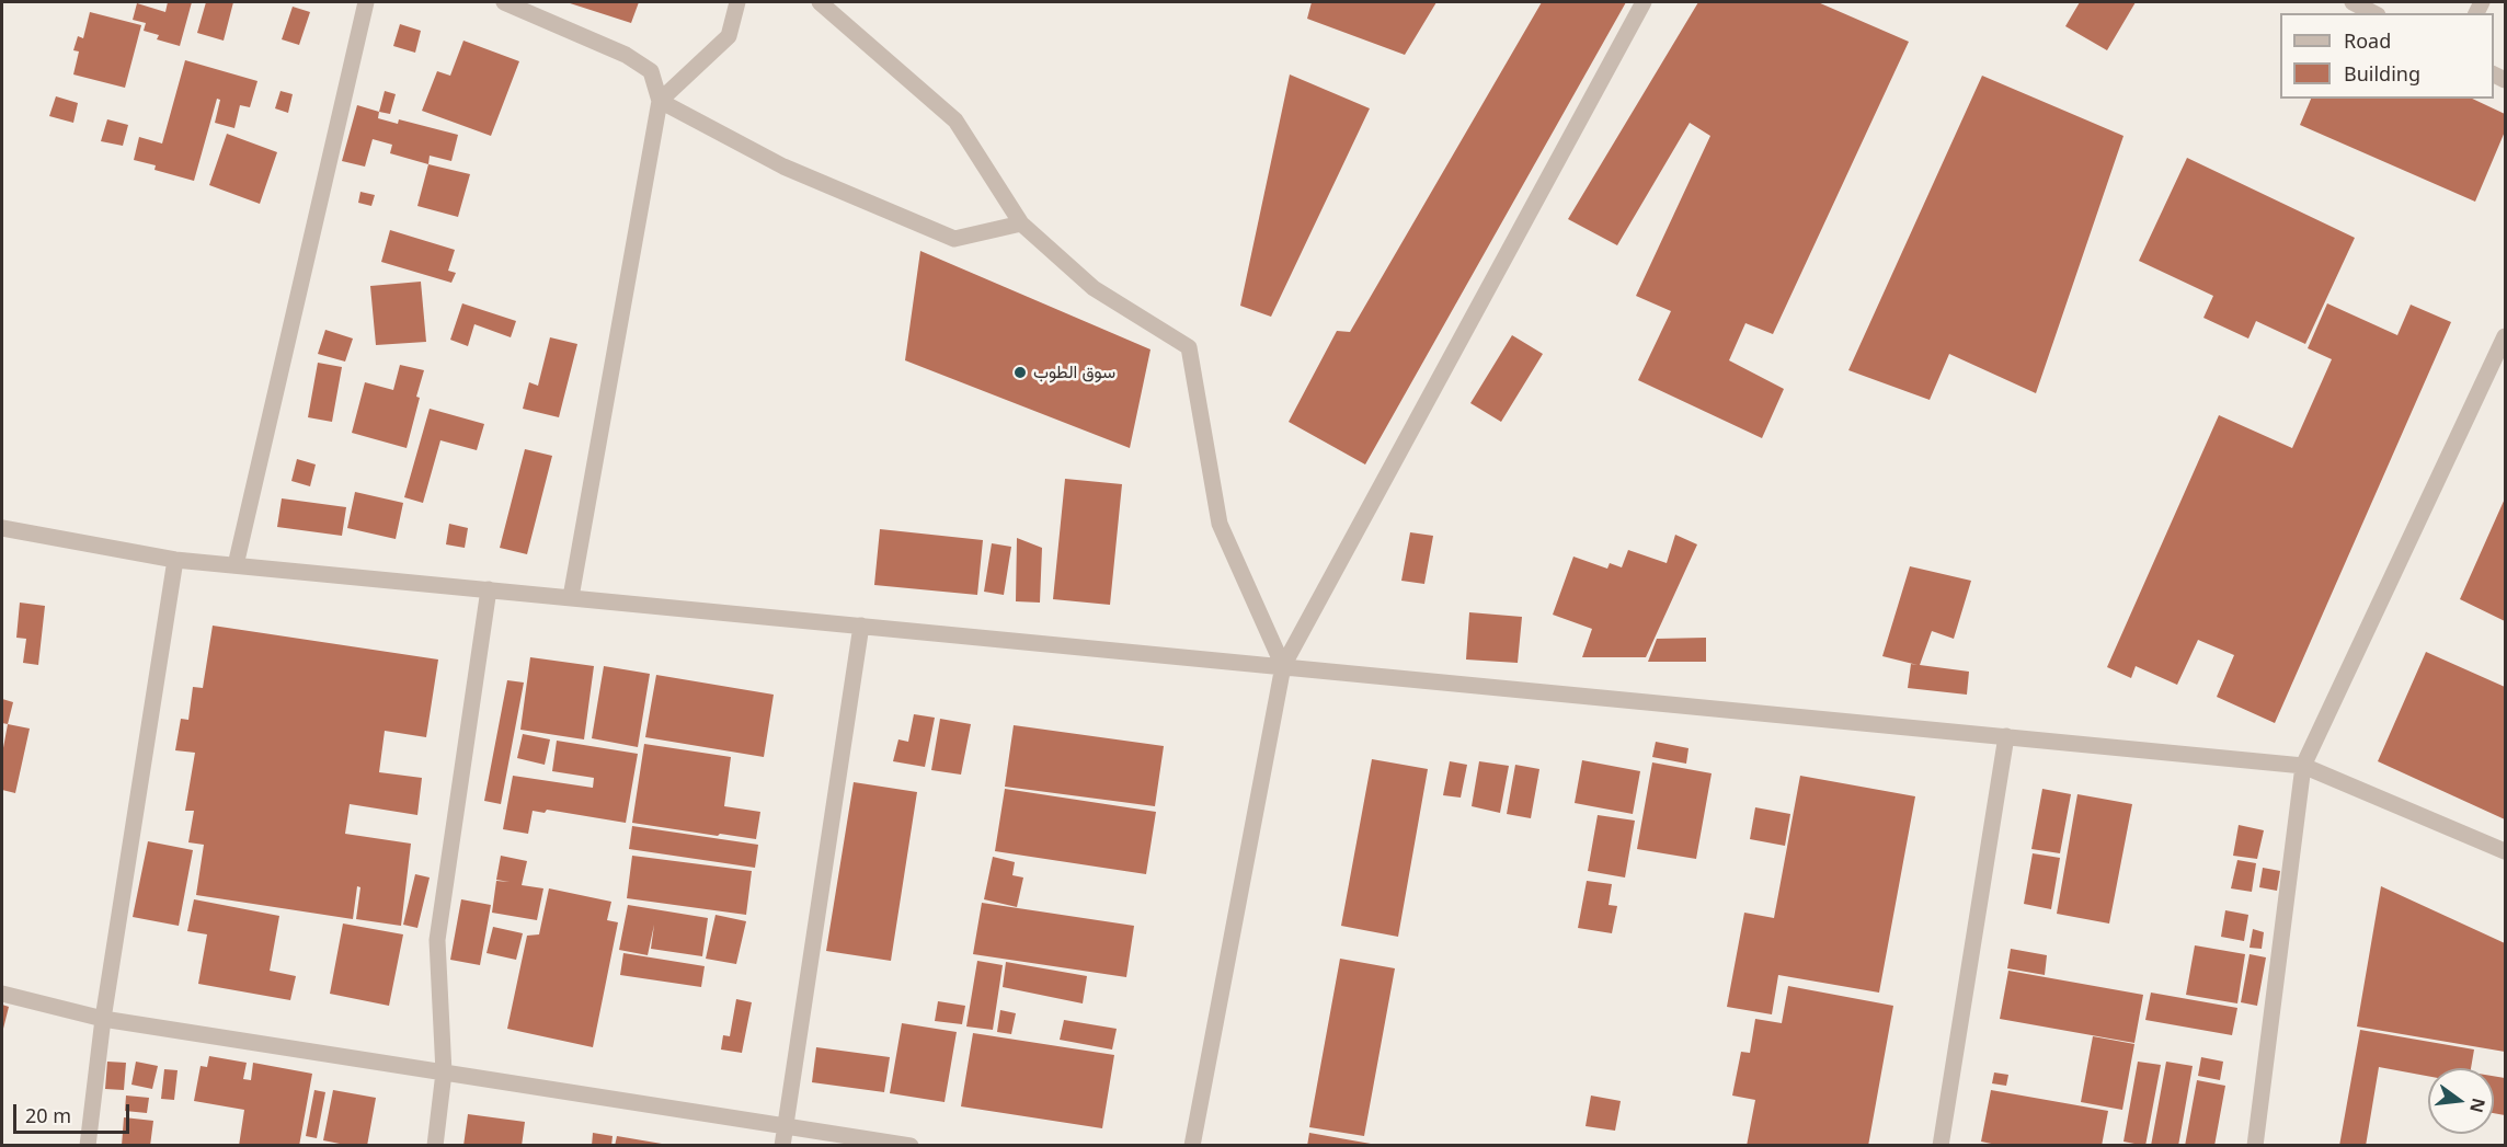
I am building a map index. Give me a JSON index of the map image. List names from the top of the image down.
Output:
{
  "places": ["سوق الطوب"],
  "legend": ["Road", "Building"],
  "scale_bar": "20 m",
  "north": "right"
}
